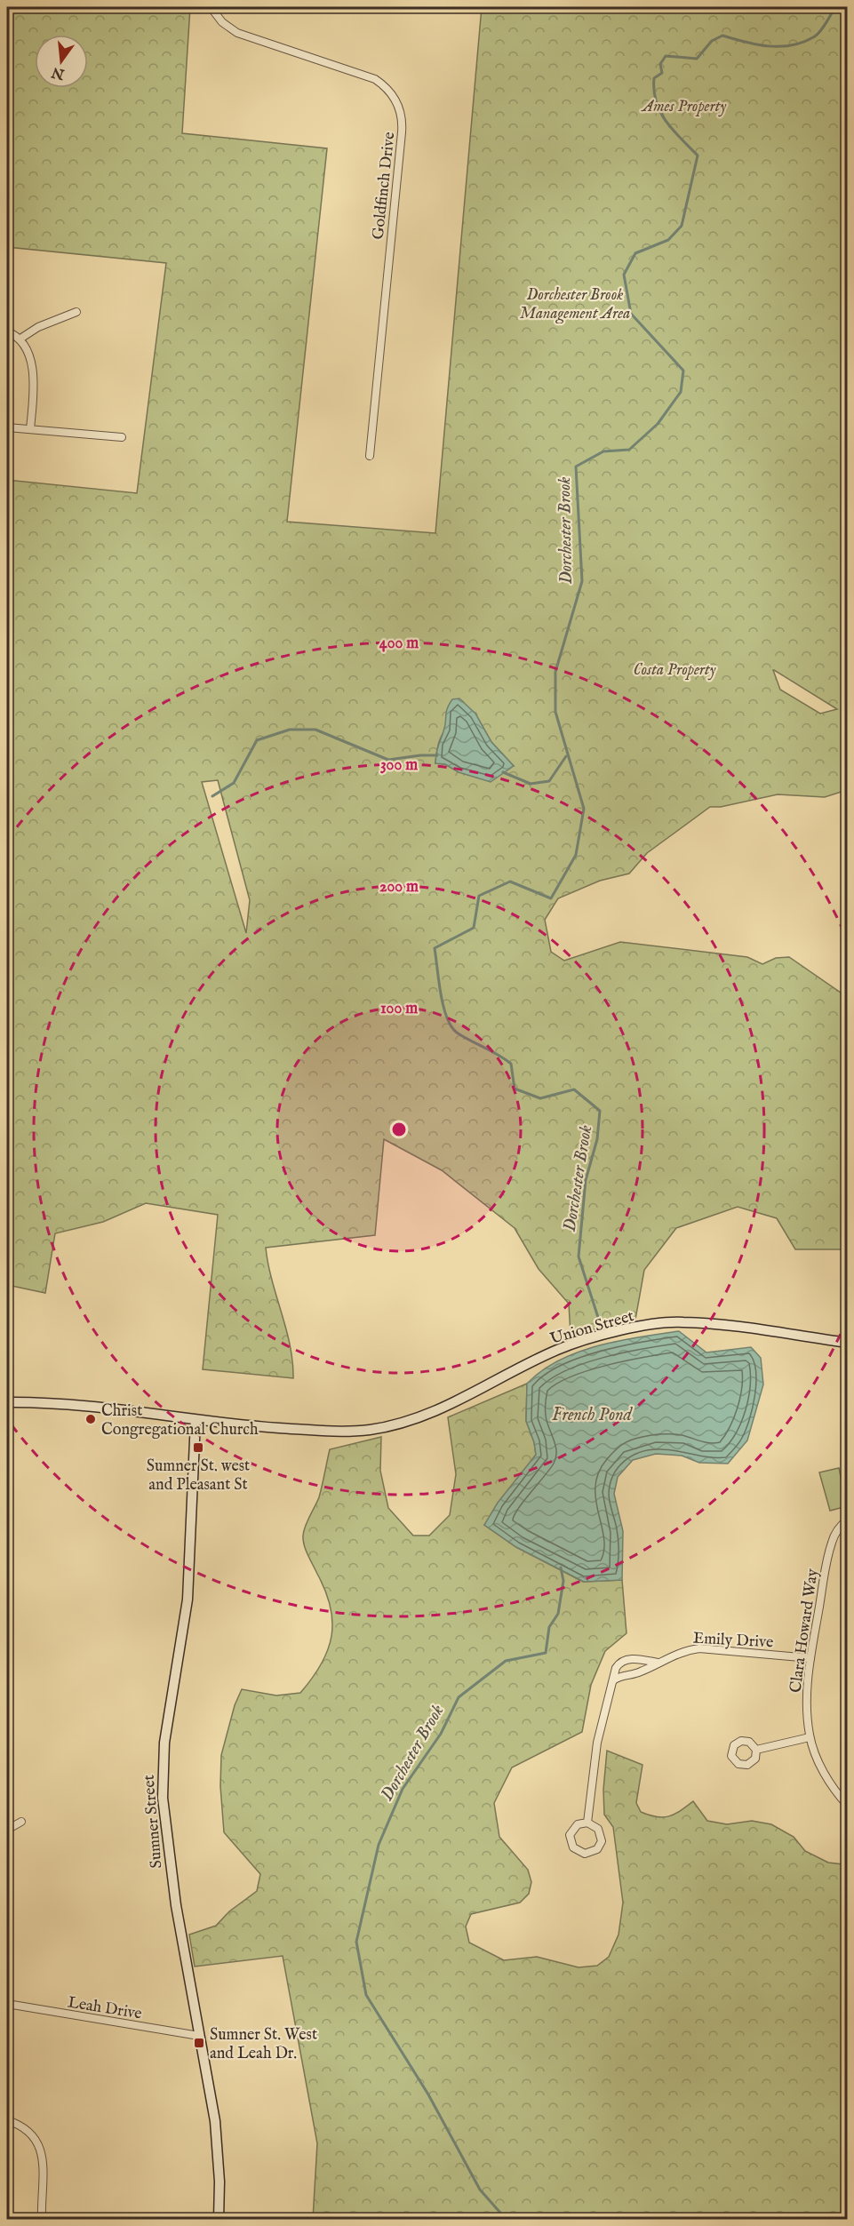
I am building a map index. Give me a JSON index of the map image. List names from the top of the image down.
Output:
{
  "streets": {
    "main road": ["Union Street", "Sumner Street"],
    "street": [
      "Goldfinch Drive",
      "Clara Howard Way",
      "Emily Drive",
      "Leah Drive"
    ]
  },
  "crossings": [
    ["Union Street", "Sumner Street"],
    ["Clara Howard Way", "Emily Drive"],
    ["Sumner Street", "Leah Drive"]
  ],
  "water": ["Dorchester Brook", "French Pond"],
  "parks": ["Ames Property", "Dorchester Brook Management Area", "Costa Property"],
  "places": {
    "other": ["Christ Congregational Church"],
    "transit": ["Sumner St. west and Pleasant St", "Sumner St. West and Leah Dr."]
  },
  "north": "bottom",
  "rings": [
    "400 m",
    "300 m",
    "200 m",
    "100 m"
  ]
}
